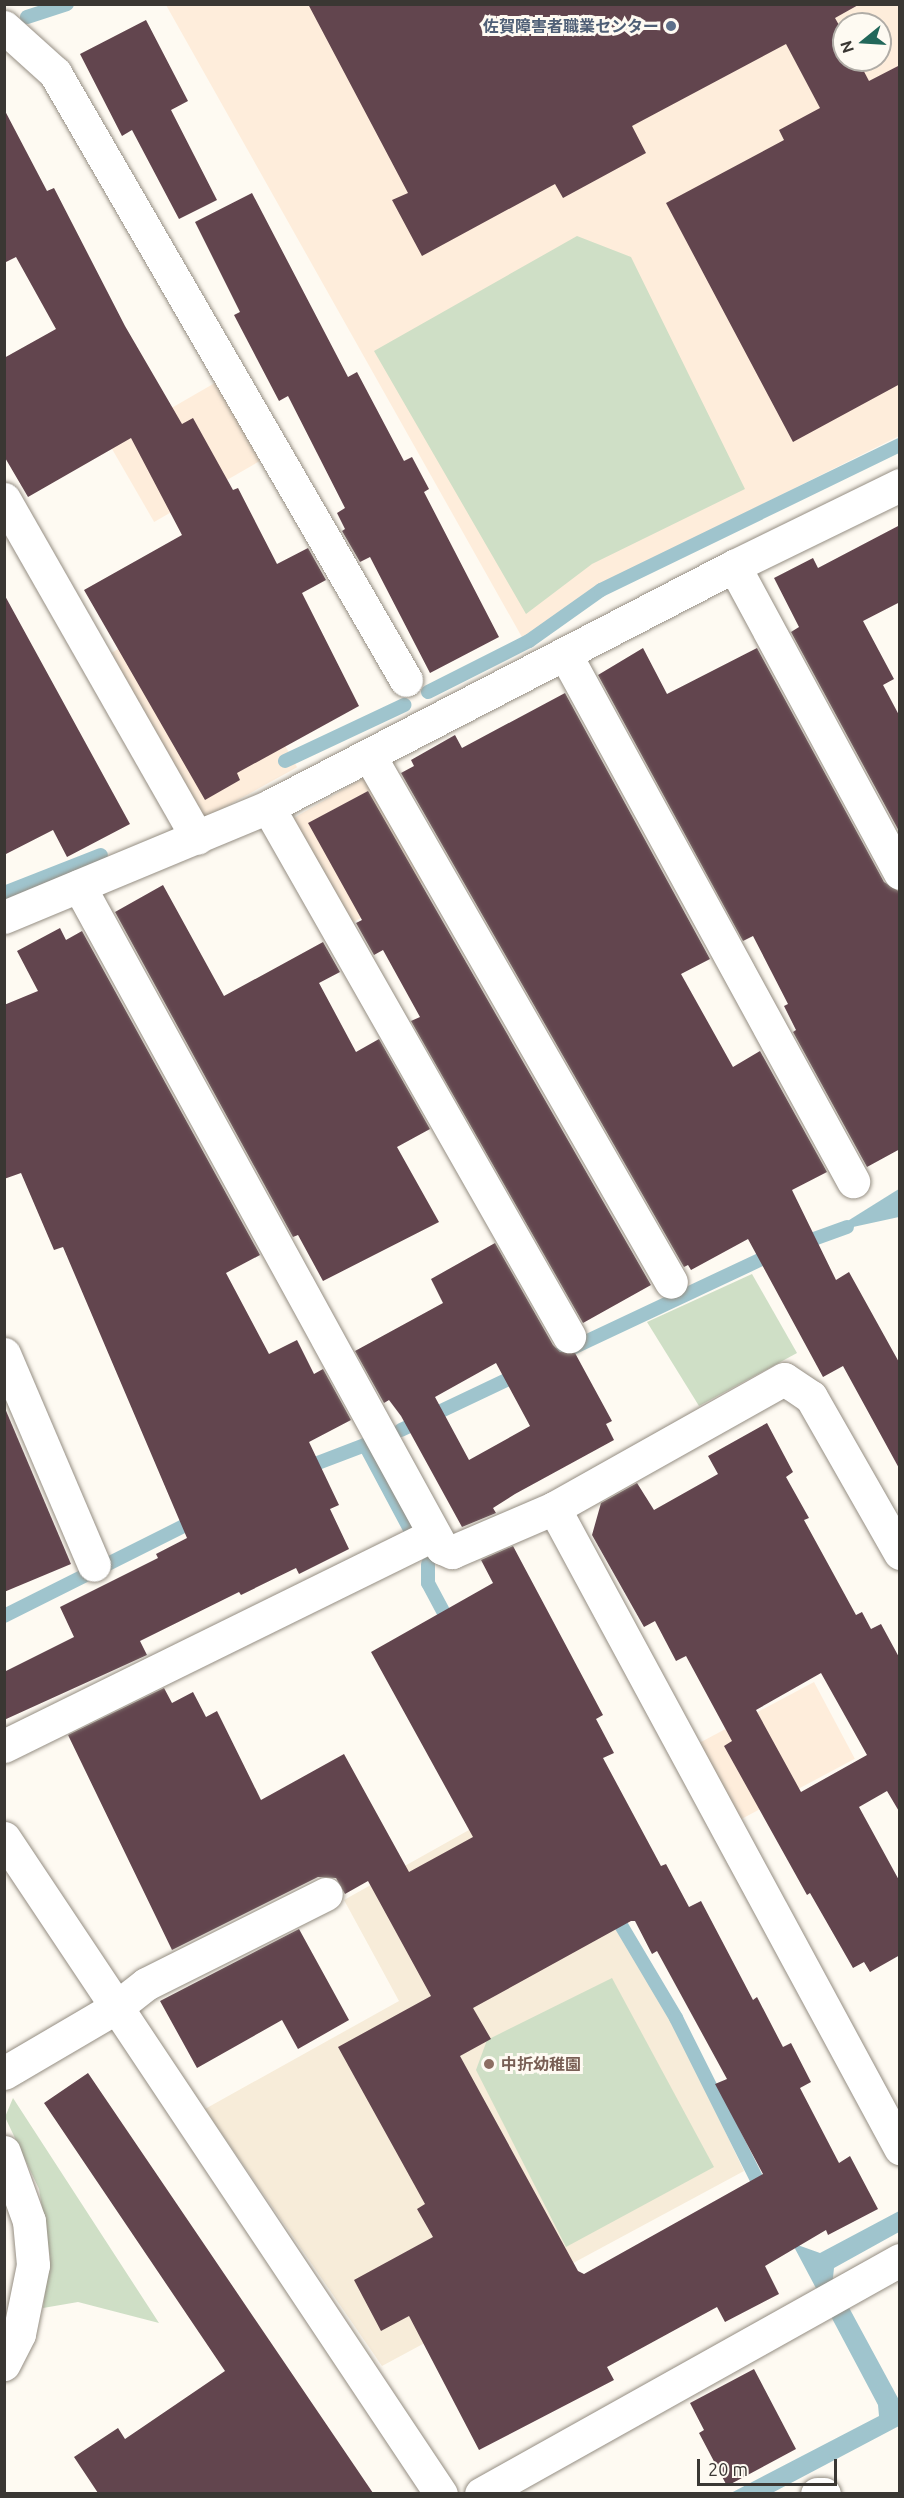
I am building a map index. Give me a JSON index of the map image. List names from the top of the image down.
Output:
{
  "places": ["佐賀障害者職業センター", "中折幼稚園"],
  "scale_bar": "20 m",
  "north": "left"
}
